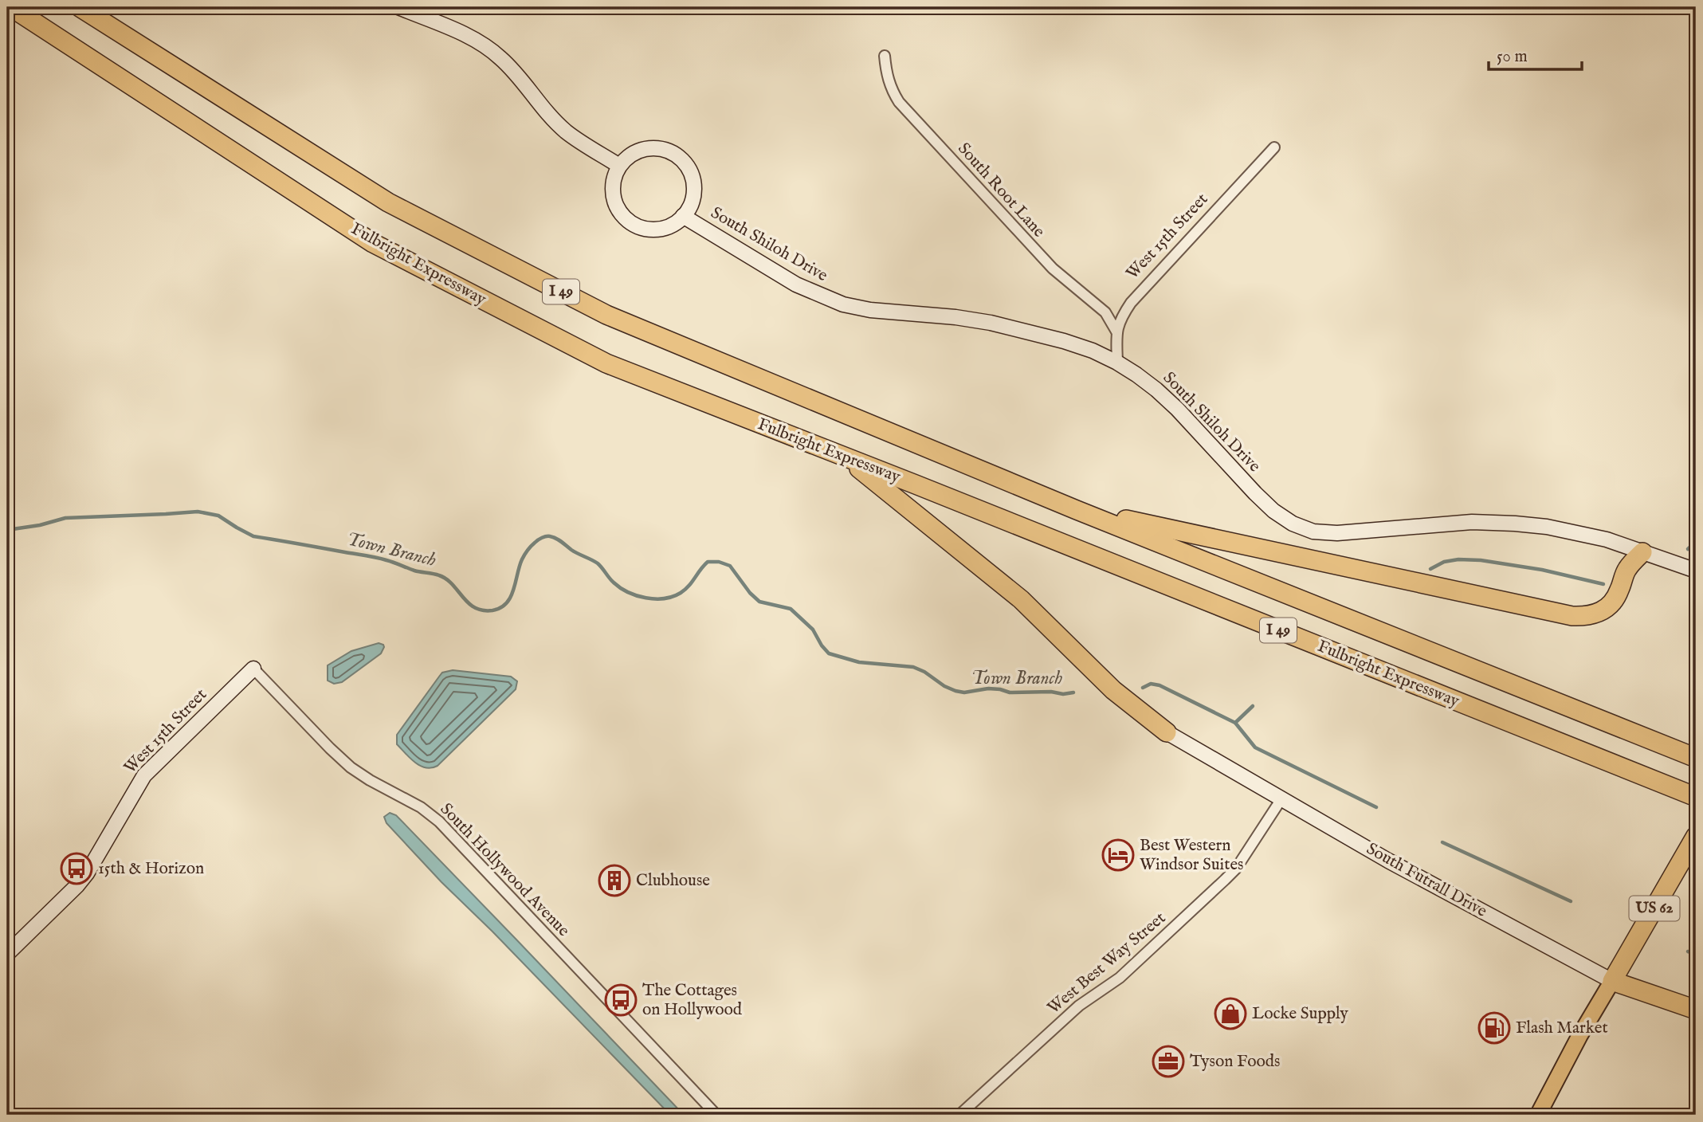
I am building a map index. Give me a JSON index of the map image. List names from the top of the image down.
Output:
{
  "streets": {
    "highway": [
      "Fulbright Expressway",
      "I 49",
      "South Futrall Drive",
      "US 62"
    ],
    "street": [
      "South Root Lane",
      "West 15th Street",
      "South Shiloh Drive",
      "South Hollywood Avenue",
      "West Best Way Street"
    ]
  },
  "crossings": [
    ["South Root Lane", "West 15th Street"],
    ["West 15th Street", "South Shiloh Drive"],
    ["West 15th Street", "South Hollywood Avenue"],
    ["South Futrall Drive", "US 62"],
    ["South Futrall Drive", "West Best Way Street"]
  ],
  "water": ["Town Branch"],
  "places": {
    "hotel": ["Best Western Windsor Suites"],
    "bus stop": ["15th & Horizon", "The Cottages on Hollywood"],
    "building": ["Clubhouse"],
    "shop": ["Locke Supply"],
    "fuel station": ["Flash Market"],
    "office": ["Tyson Foods"]
  },
  "scale_bar": "50 m"
}
